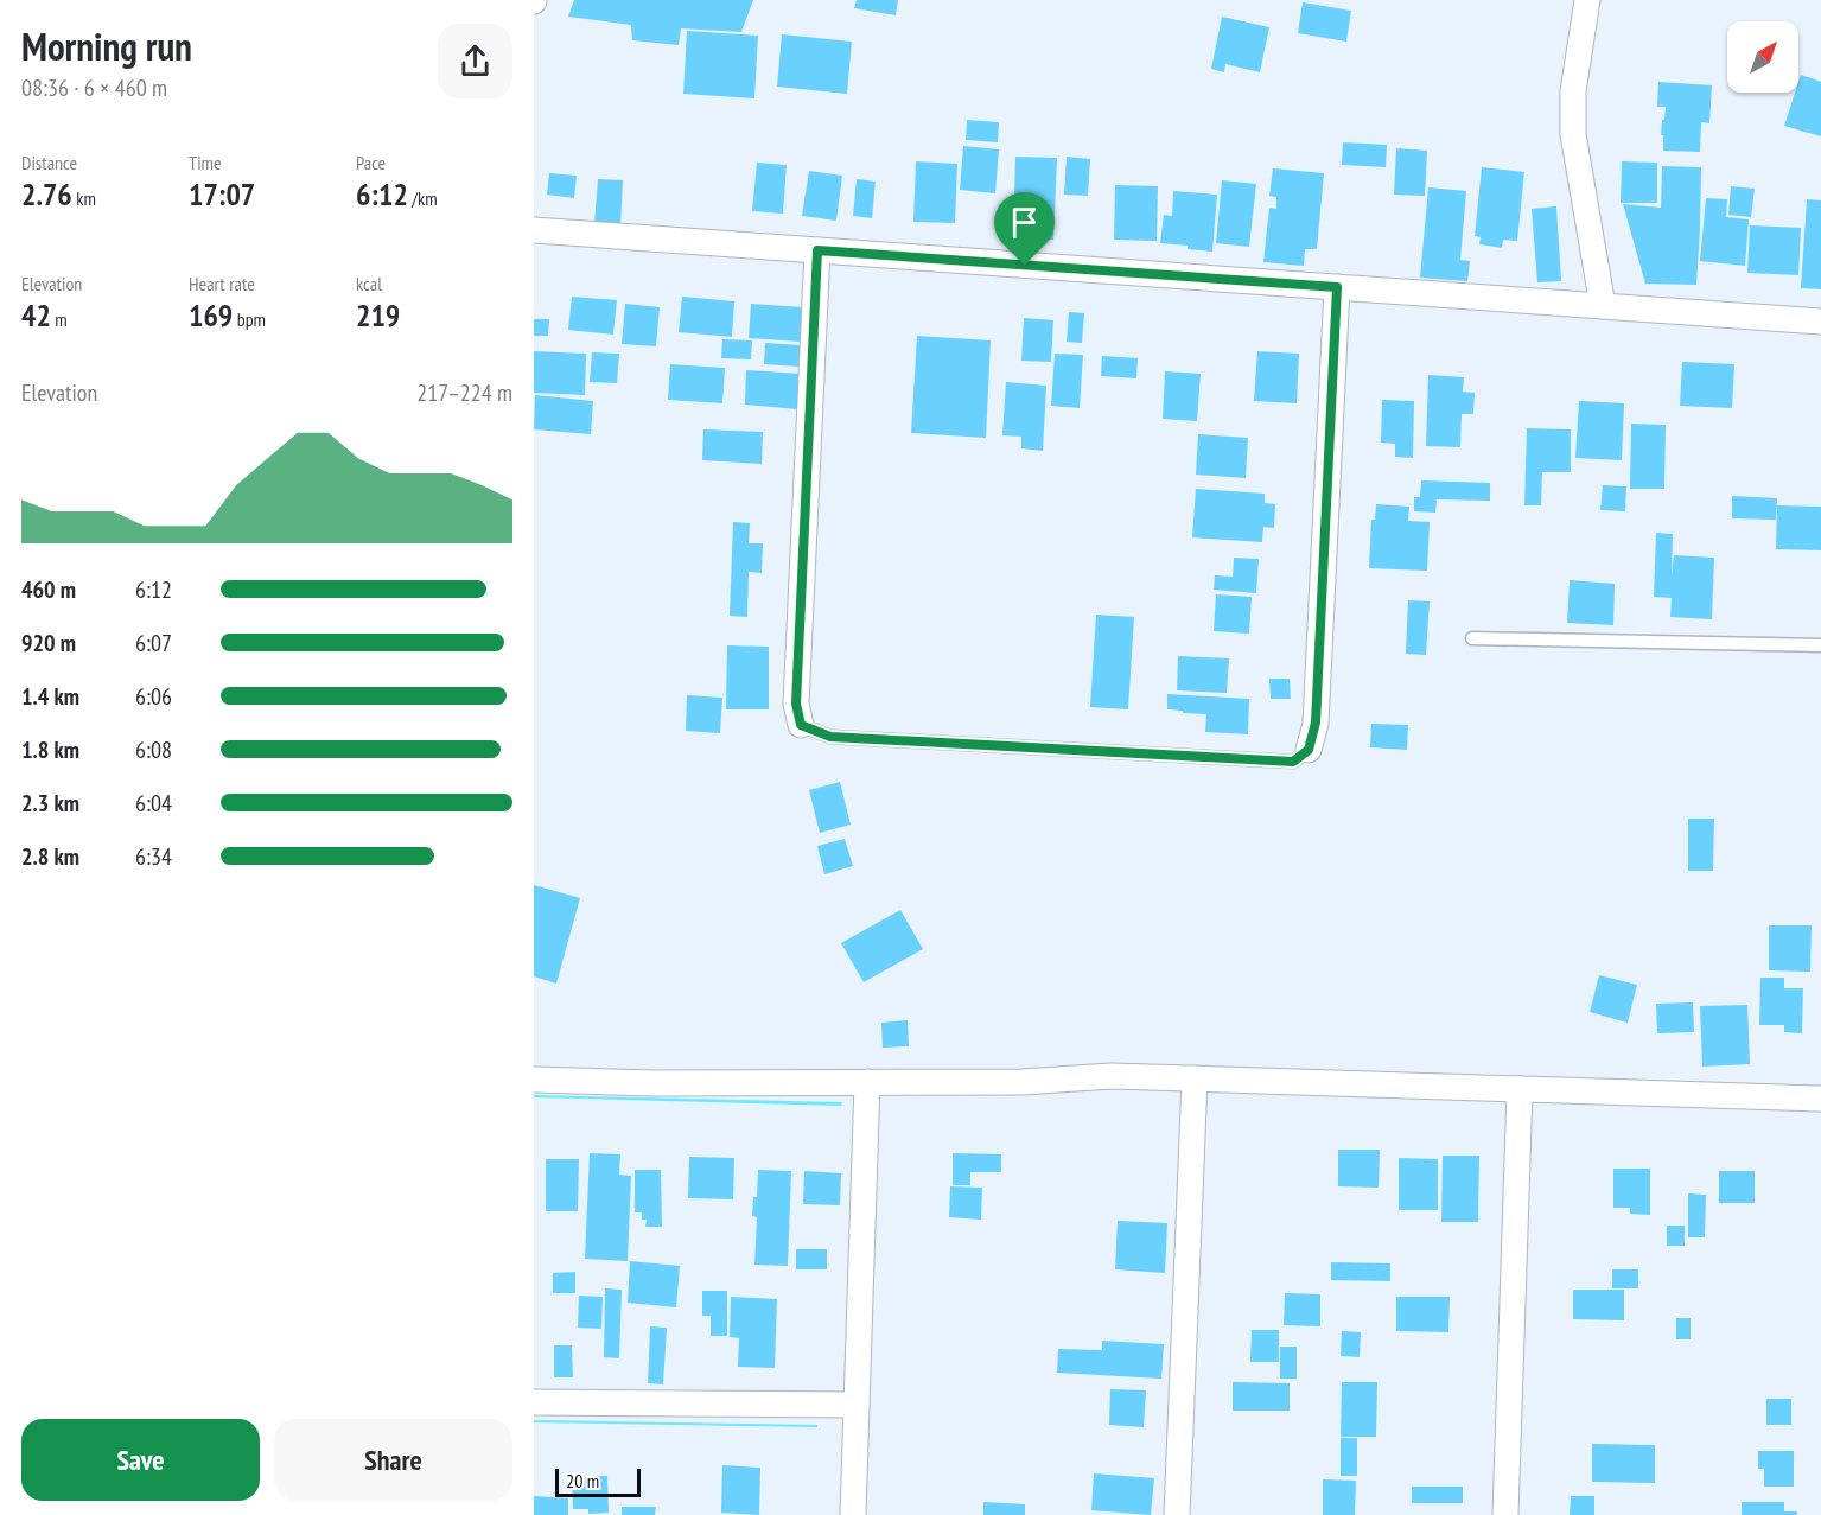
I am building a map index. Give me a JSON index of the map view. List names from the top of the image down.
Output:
{
  "scale_bar": "20 m",
  "north": "top right",
  "page": {
    "heading": ["Morning run", "08:36 · 6 × 460 m"],
    "stats": [
      ["Distance", "2.76 km"],
      ["Time", "17:07"],
      ["Pace", "6:12 /km"],
      ["Elevation", "42 m"],
      ["Heart rate", "169 bpm"],
      ["kcal", "219"]
    ],
    "chart": ["Elevation", "217–224 m"],
    "list": [
      {
        "name": "460 m",
        "note": "6:12"
      },
      {
        "name": "920 m",
        "note": "6:07"
      },
      {
        "name": "1.4 km",
        "note": "6:06"
      },
      {
        "name": "1.8 km",
        "note": "6:08"
      },
      {
        "name": "2.3 km",
        "note": "6:04"
      },
      {
        "name": "2.8 km",
        "note": "6:34"
      }
    ],
    "buttons": ["Save", "Share"],
    "scale": "20 m"
  }
}
